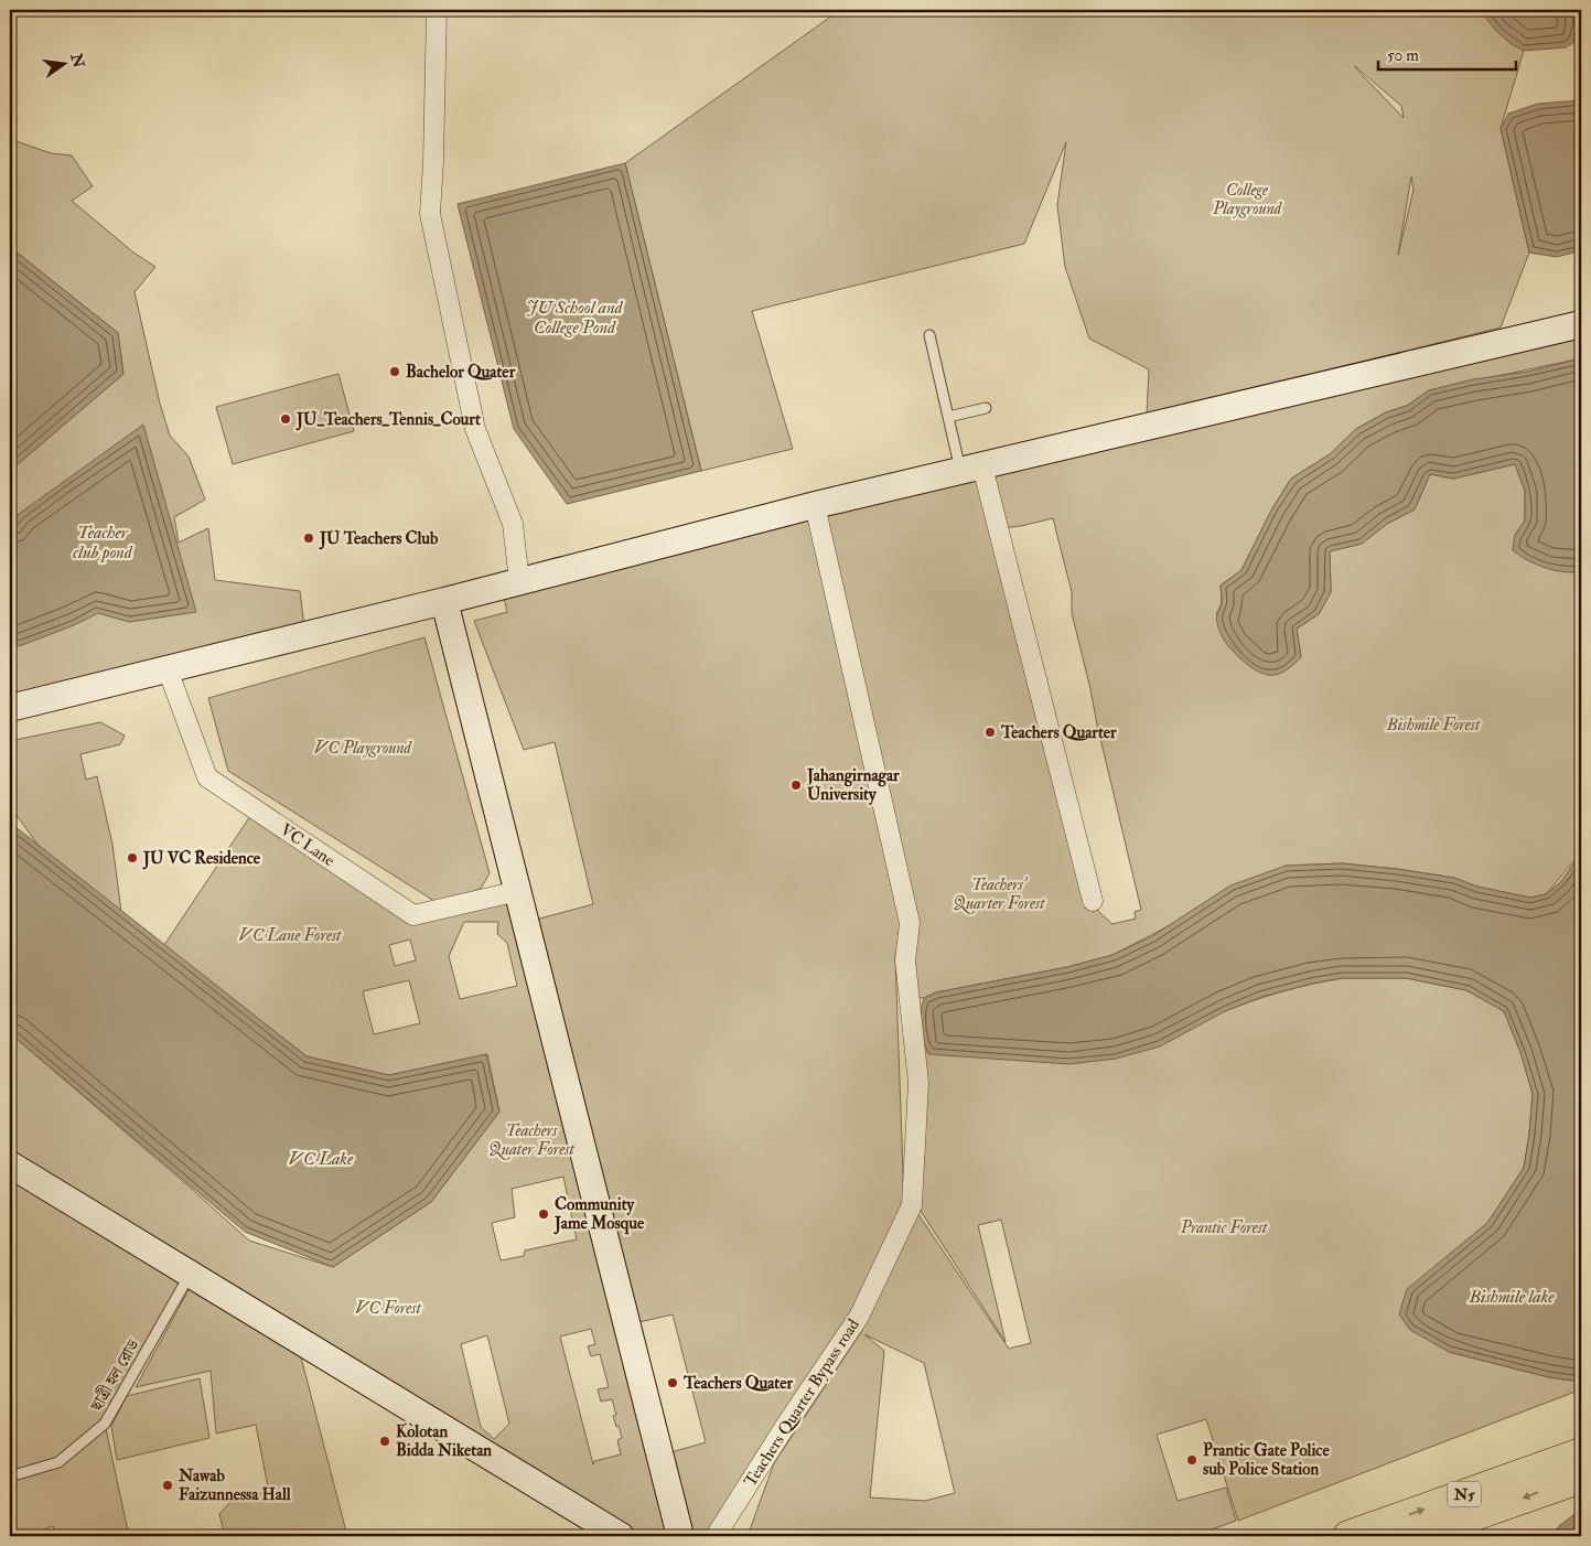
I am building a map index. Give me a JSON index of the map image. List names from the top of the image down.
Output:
{
  "streets": {
    "highway": ["N5"],
    "street": ["VC Lane", "Teachers Quarter Bypass road"],
    "lane": ["ছাত্রী হল রোড"]
  },
  "water": [
    "JU School and College Pond",
    "Teacher club pond",
    "VC Lake",
    "Bishmile lake"
  ],
  "parks": [
    "College Playground",
    "Bishmile Forest",
    "VC Playground",
    "Teachers' Quarter Forest",
    "VC Lane Forest",
    "Teachers Quater Forest",
    "Prantic Forest",
    "VC Forest"
  ],
  "places": [
    "Bachelor Quater",
    "JU_Teachers_Tennis_Court",
    "JU Teachers Club",
    "Teachers Quarter",
    "Jahangirnagar University",
    "JU VC Residence",
    "Community Jame Mosque",
    "Teachers Quater",
    "Kolotan Bidda Niketan",
    "Prantic Gate Police sub Police Station",
    "Nawab Faizunnessa Hall"
  ],
  "scale_bar": "50 m",
  "north": "right"
}
